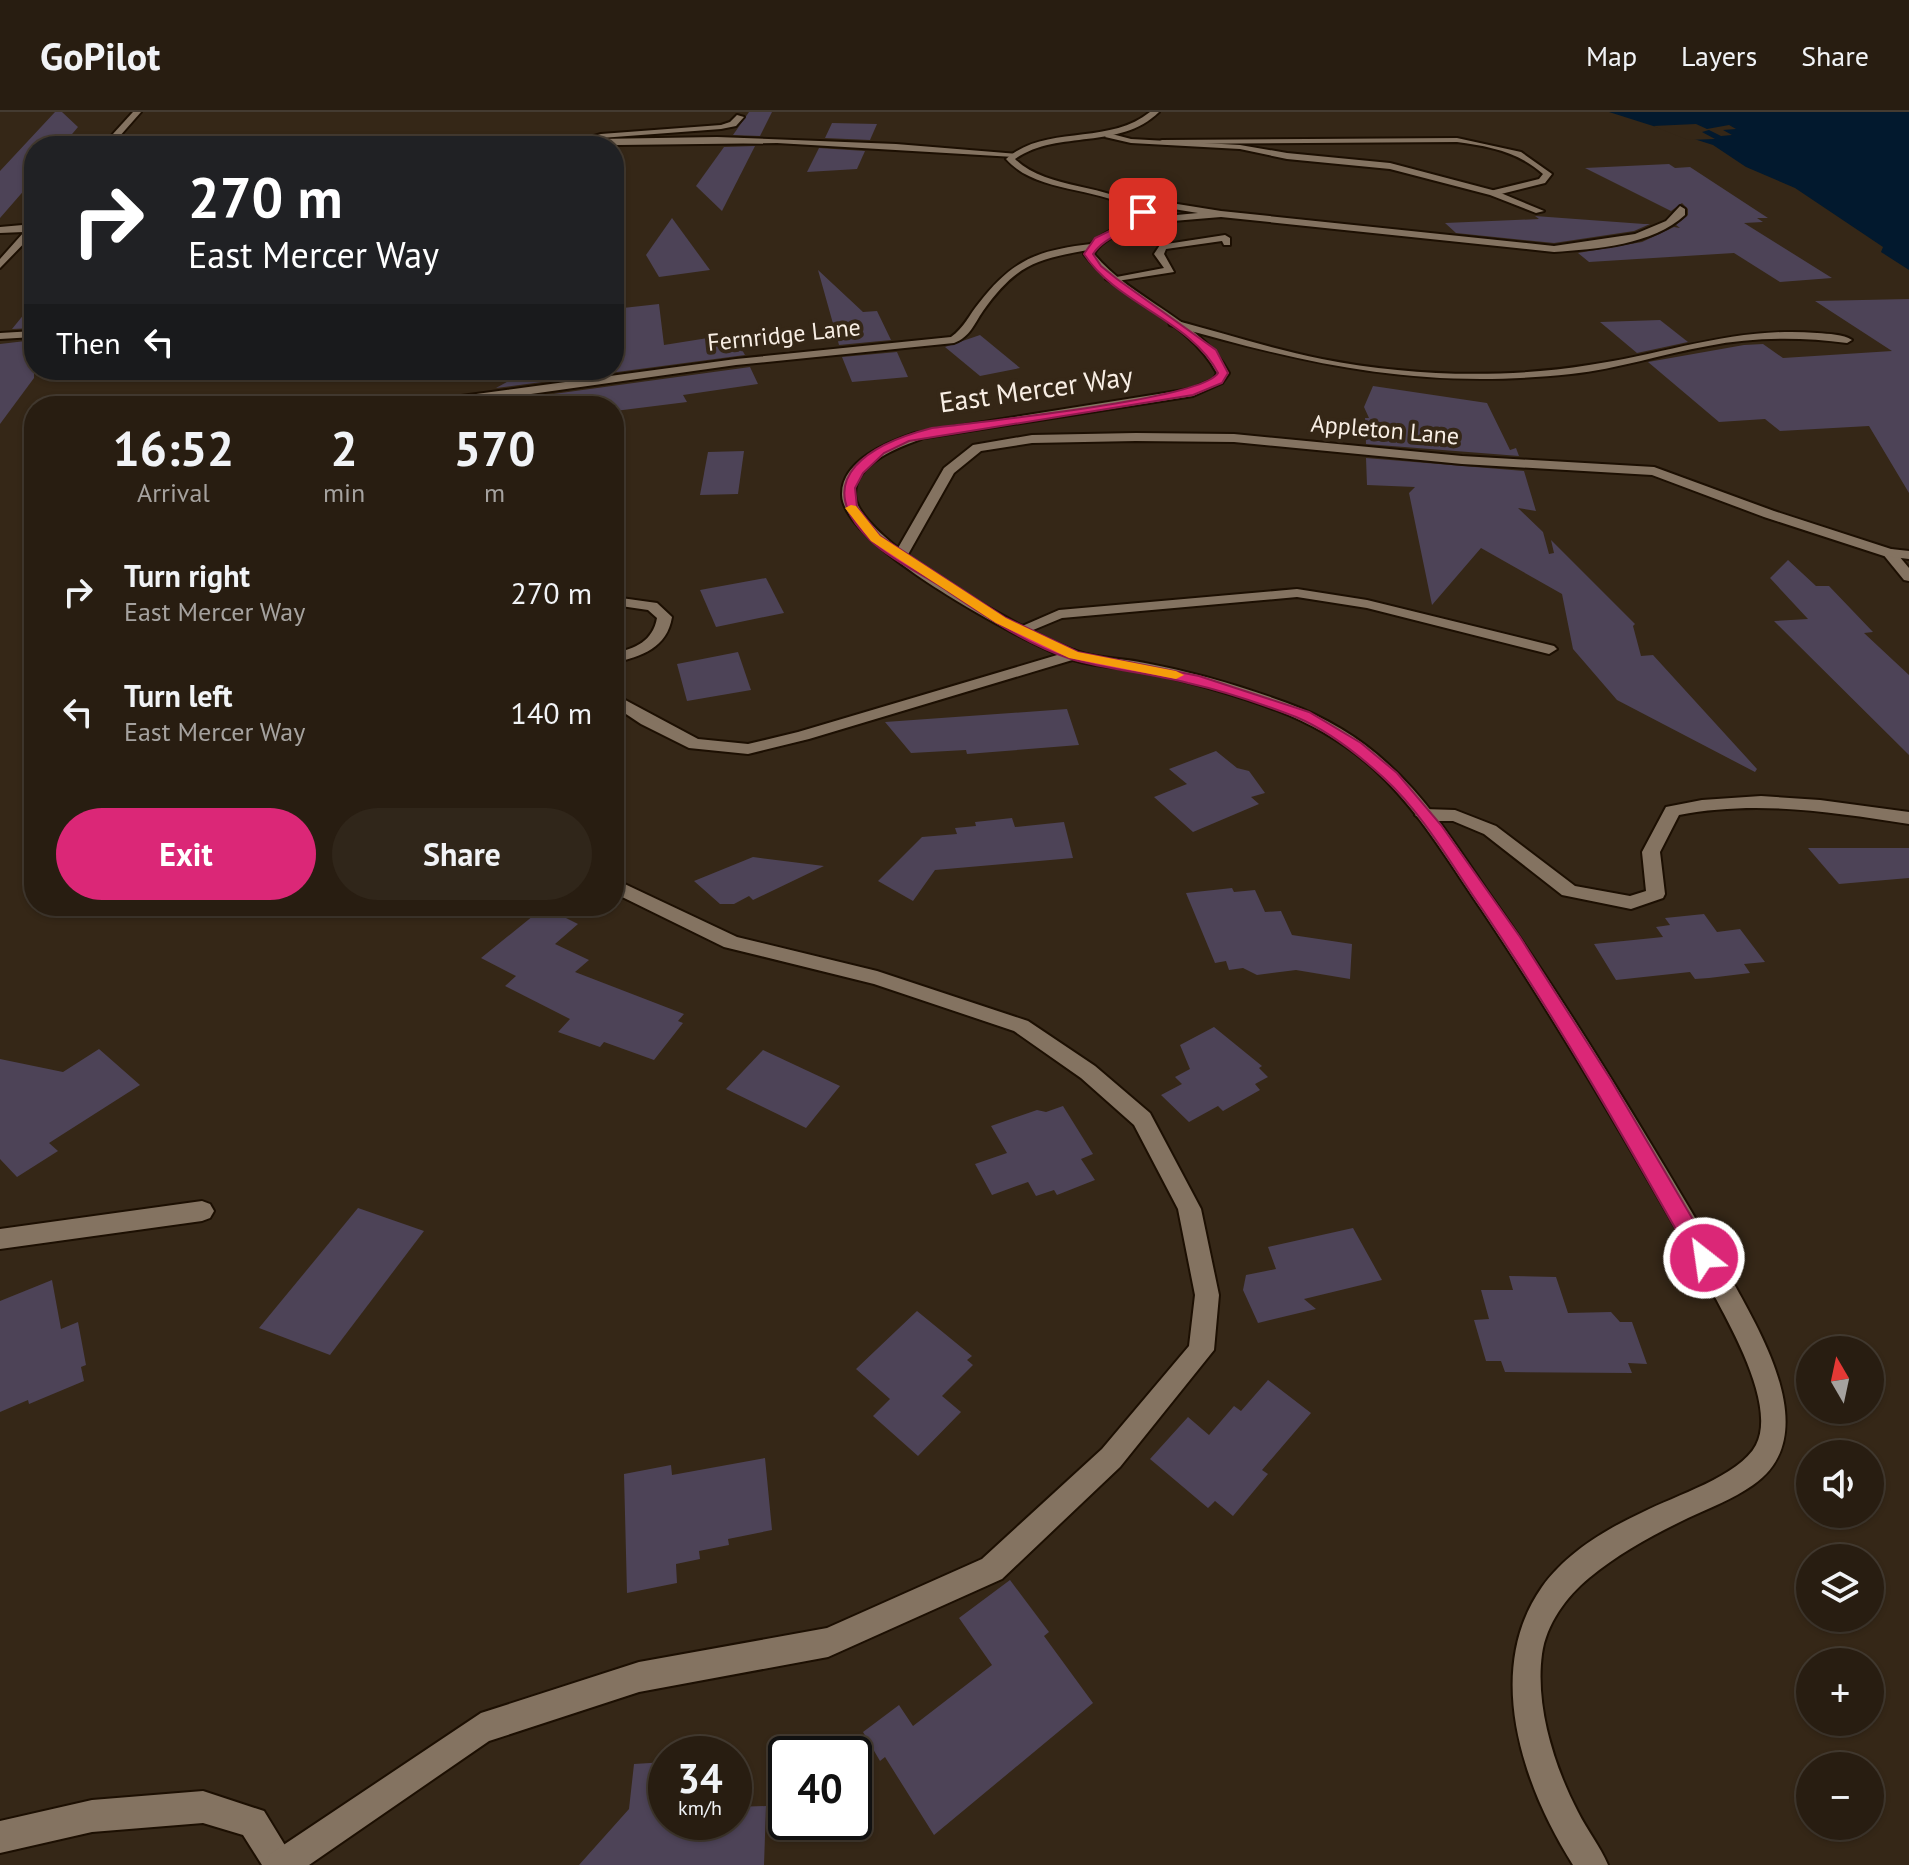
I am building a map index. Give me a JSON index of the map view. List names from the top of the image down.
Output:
{
  "streets": {
    "street": ["Fernridge Lane", "East Mercer Way", "Appleton Lane"]
  },
  "crossings": [
    ["Fernridge Lane", "East Mercer Way"],
    ["East Mercer Way", "Appleton Lane"]
  ],
  "north": "top",
  "page": {
    "header": "GoPilot",
    "nav": ["Map", "Layers", "Share"],
    "turn": ["270 m", "East Mercer Way"],
    "then": "Then",
    "eta": [
      "16:52",
      "Arrival",
      "2",
      "min",
      "570",
      "m"
    ],
    "list": [
      {
        "name": "Turn right",
        "note": "East Mercer Way",
        "value": "270 m"
      },
      {
        "name": "Turn left",
        "note": "East Mercer Way",
        "value": "140 m"
      }
    ],
    "buttons": ["Exit", "Share"],
    "map_buttons": ["+", "−"],
    "speed": "34 km/h",
    "limit": "40"
  }
}
